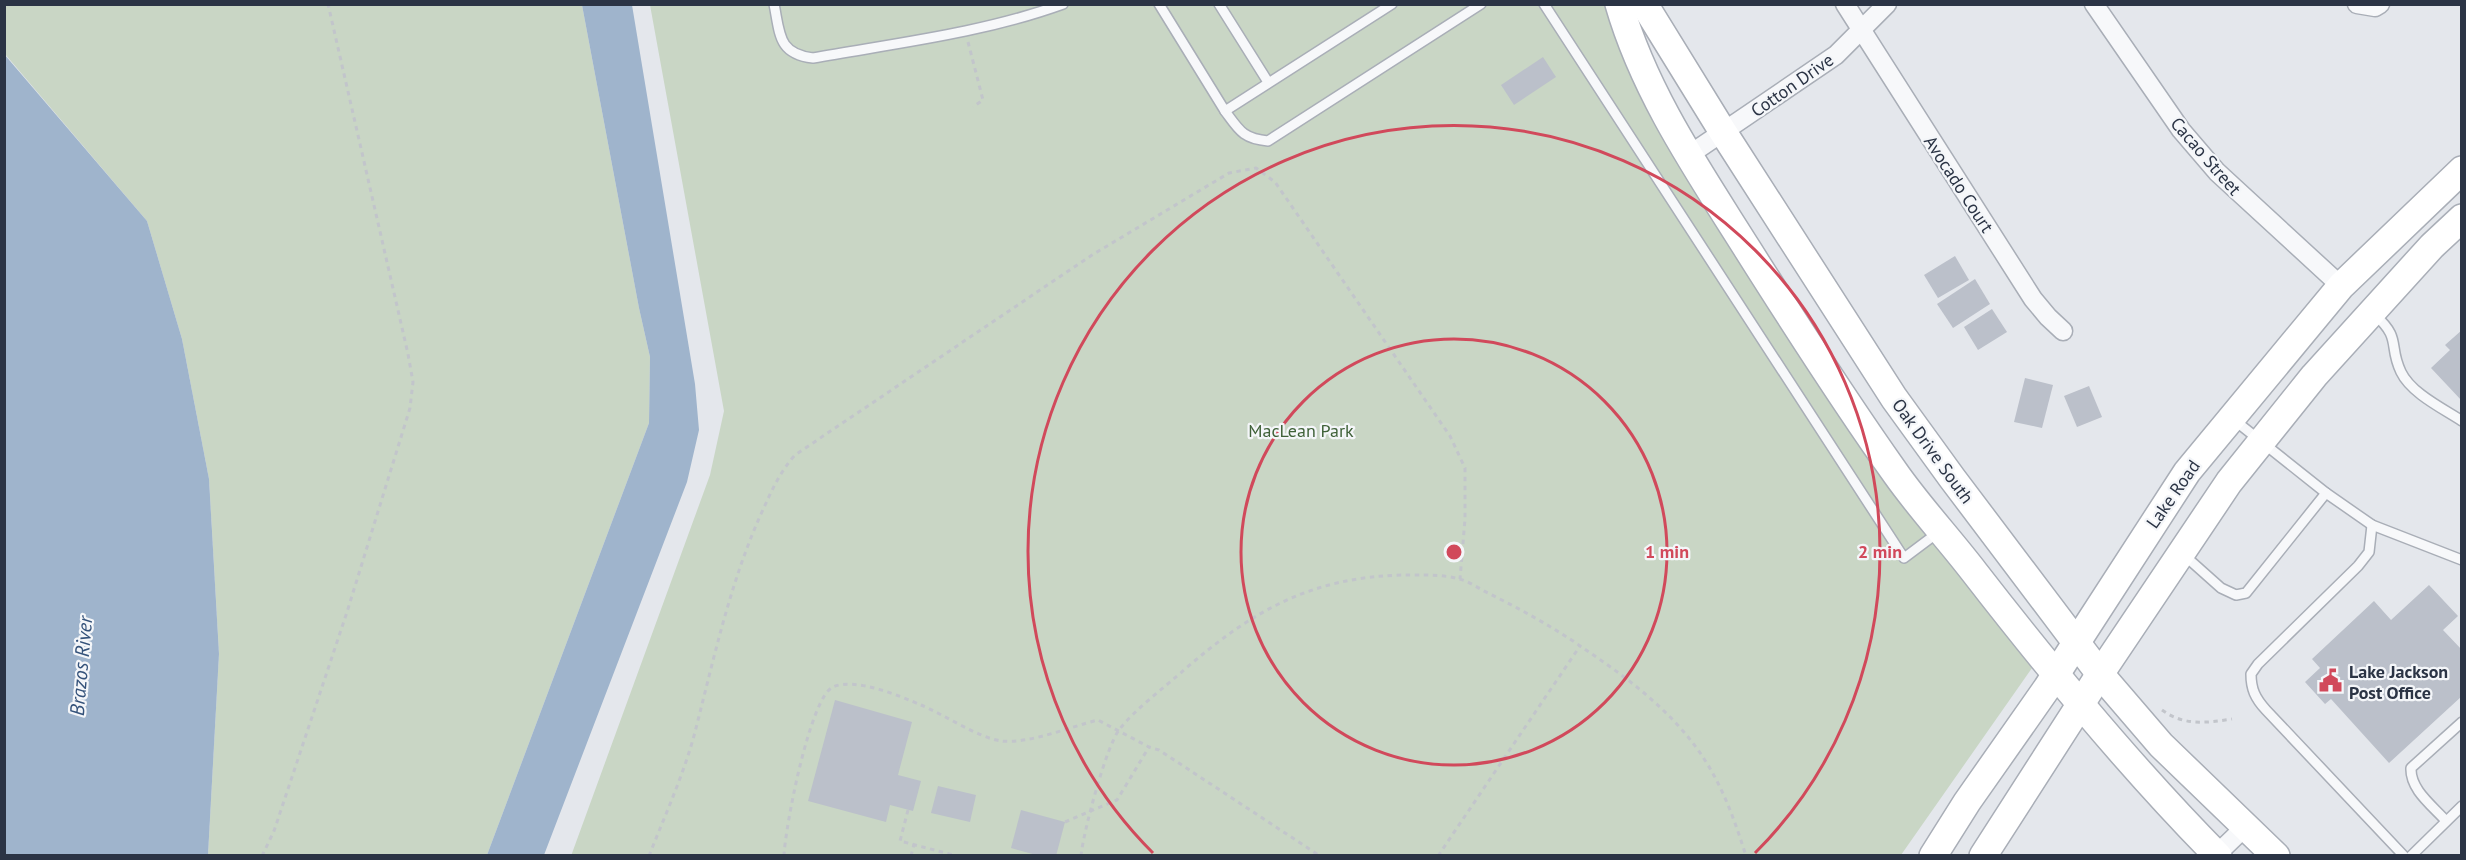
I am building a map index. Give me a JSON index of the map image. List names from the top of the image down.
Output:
{
  "streets": {
    "street": [
      "Cotton Drive",
      "Cacao Street",
      "Avocado Court",
      "Oak Drive South",
      "Lake Road"
    ]
  },
  "crossings": [
    ["Cotton Drive", "Avocado Court"],
    ["Cotton Drive", "Oak Drive South"],
    ["Cacao Street", "Lake Road"],
    ["Oak Drive South", "Lake Road"]
  ],
  "water": ["Brazos River"],
  "parks": ["MacLean Park"],
  "places": {
    "public building": ["Lake Jackson Post Office"]
  },
  "rings": ["1 min", "2 min"]
}
